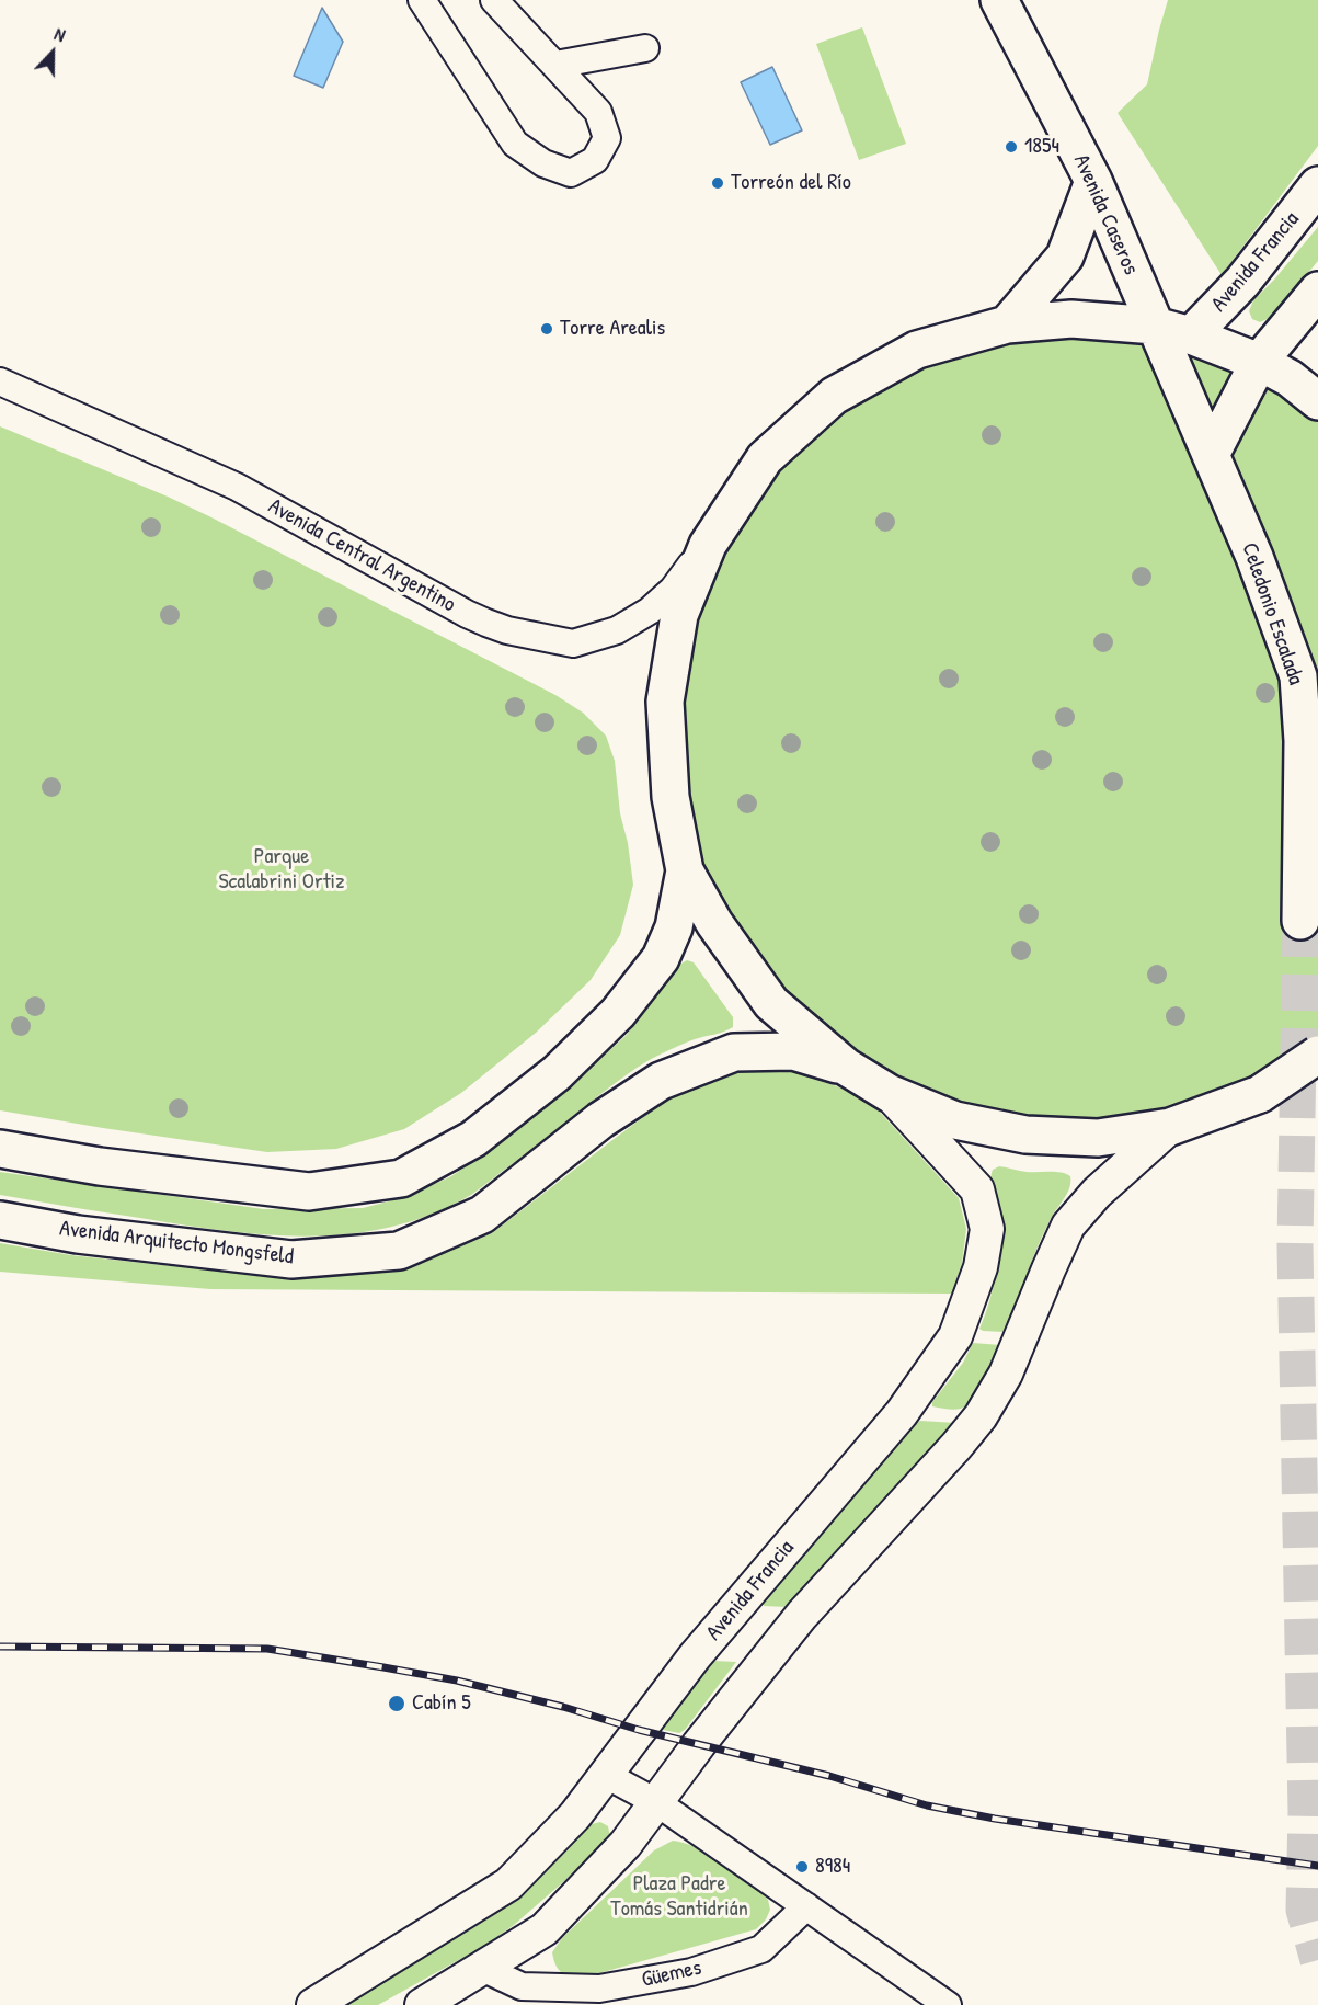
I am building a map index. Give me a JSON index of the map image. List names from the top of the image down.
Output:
{
  "streets": {
    "main road": [
      "Avenida Caseros",
      "Avenida Francia",
      "Celedonio Escalada",
      "Avenida Arquitecto Mongsfeld"
    ],
    "street": ["Avenida Central Argentino", "Güemes"]
  },
  "crossings": [
    ["Avenida Caseros", "Celedonio Escalada"]
  ],
  "parks": ["Parque Scalabrini Ortiz", "Plaza Padre Tomás Santidrián"],
  "places": [
    "1854",
    "Torreón del Río",
    "Torre Arealis",
    "Cabín 5",
    "8984"
  ],
  "north": "top"
}
